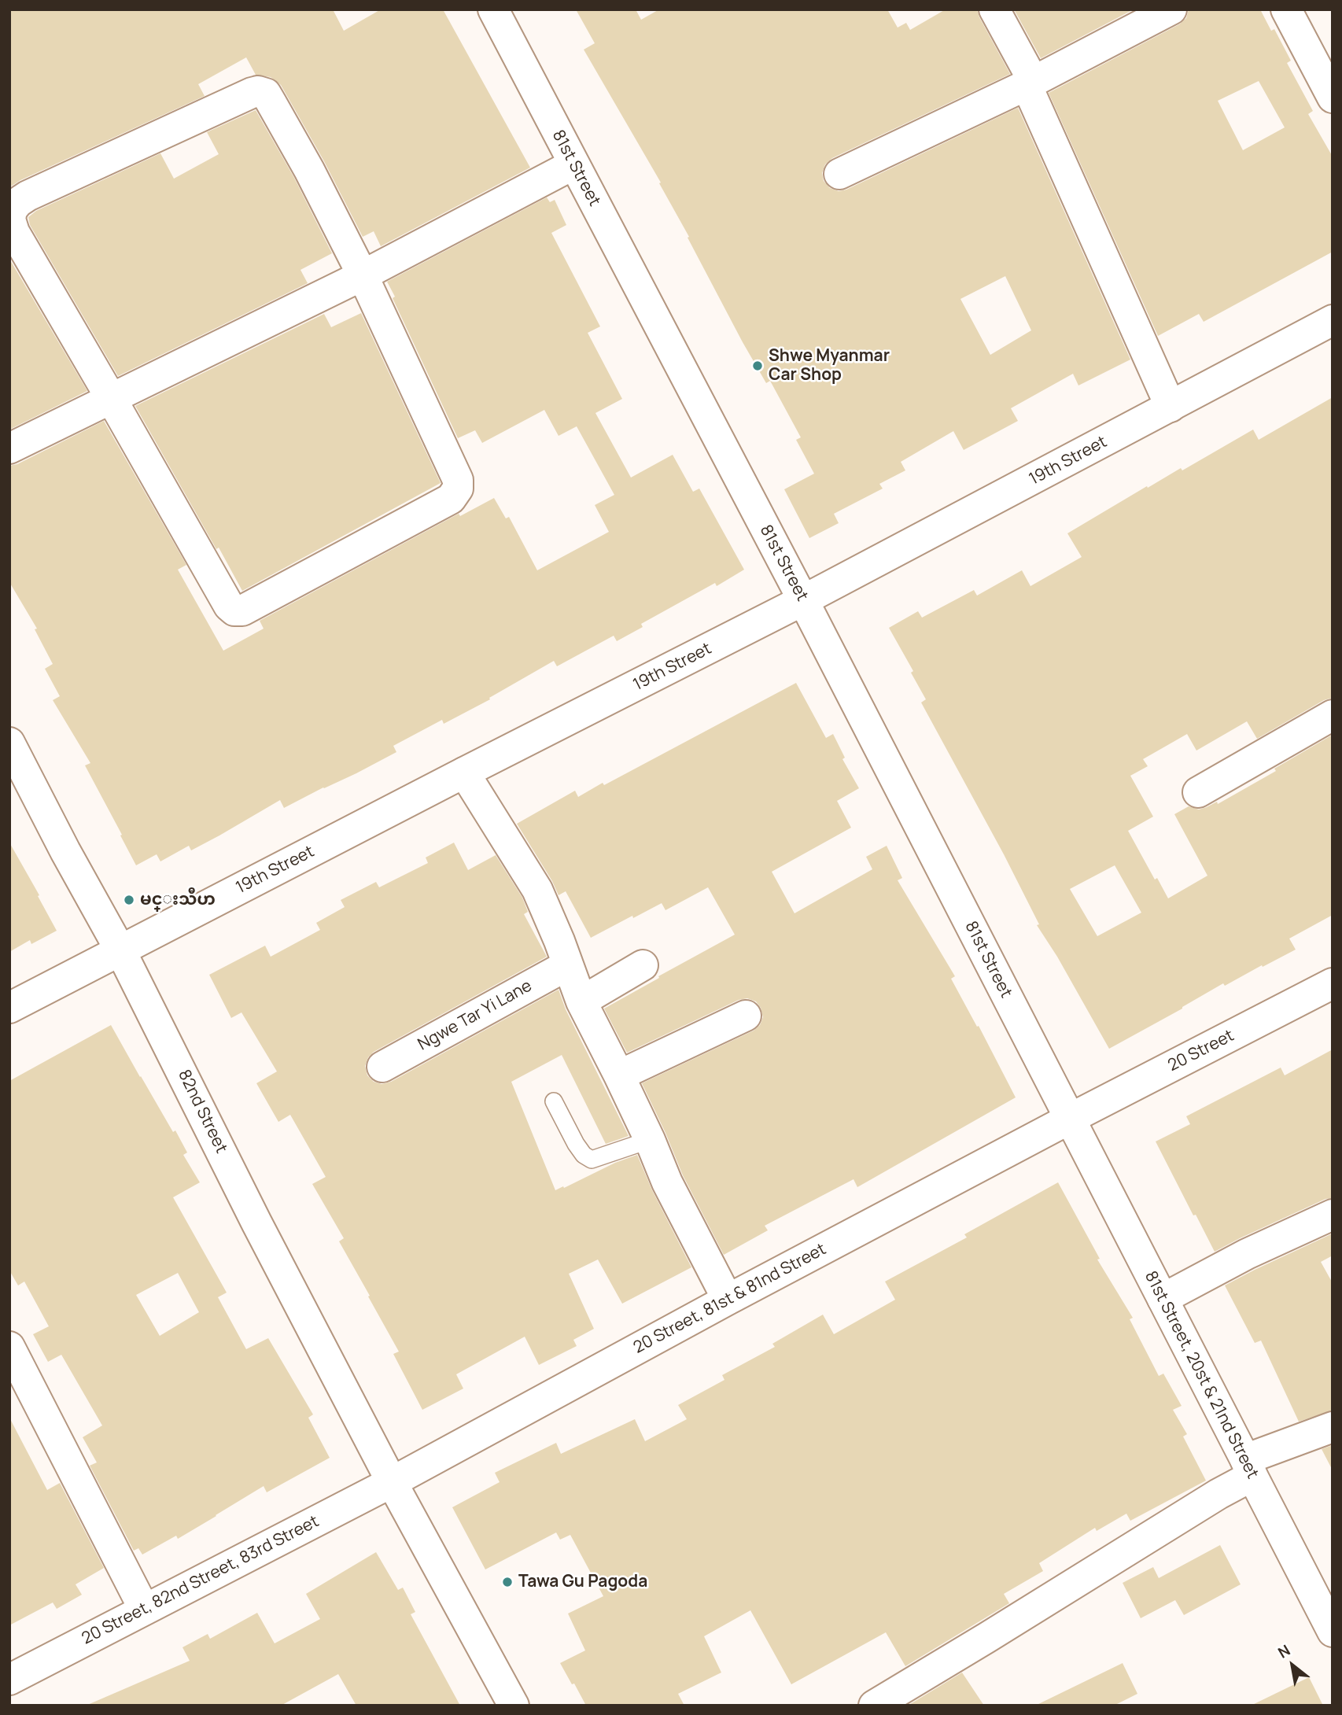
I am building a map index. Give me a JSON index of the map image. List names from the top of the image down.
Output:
{
  "streets": {
    "street": [
      "81st Street",
      "19th Street",
      "Ngwe Tar Yi Lane",
      "20 Street",
      "82nd Street",
      "20 Street, 81st & 81nd Street",
      "81st Street, 20st & 21nd Street",
      "20 Street, 82nd Street, 83rd Street"
    ]
  },
  "crossings": [
    ["81st Street", "19th Street"],
    ["81st Street", "20 Street"],
    ["81st Street", "20 Street, 81st & 81nd Street"],
    ["81st Street", "81st Street, 20st & 21nd Street"],
    ["19th Street", "82nd Street"],
    ["20 Street", "20 Street, 81st & 81nd Street"],
    ["20 Street", "81st Street, 20st & 21nd Street"],
    ["82nd Street", "20 Street, 81st & 81nd Street"],
    ["82nd Street", "20 Street, 82nd Street, 83rd Street"],
    ["20 Street, 81st & 81nd Street", "81st Street, 20st & 21nd Street"],
    ["20 Street, 81st & 81nd Street", "20 Street, 82nd Street, 83rd Street"]
  ],
  "places": ["Shwe Myanmar Car Shop", "မင္းသီဟ", "Tawa Gu Pagoda"],
  "north": "top left"
}
